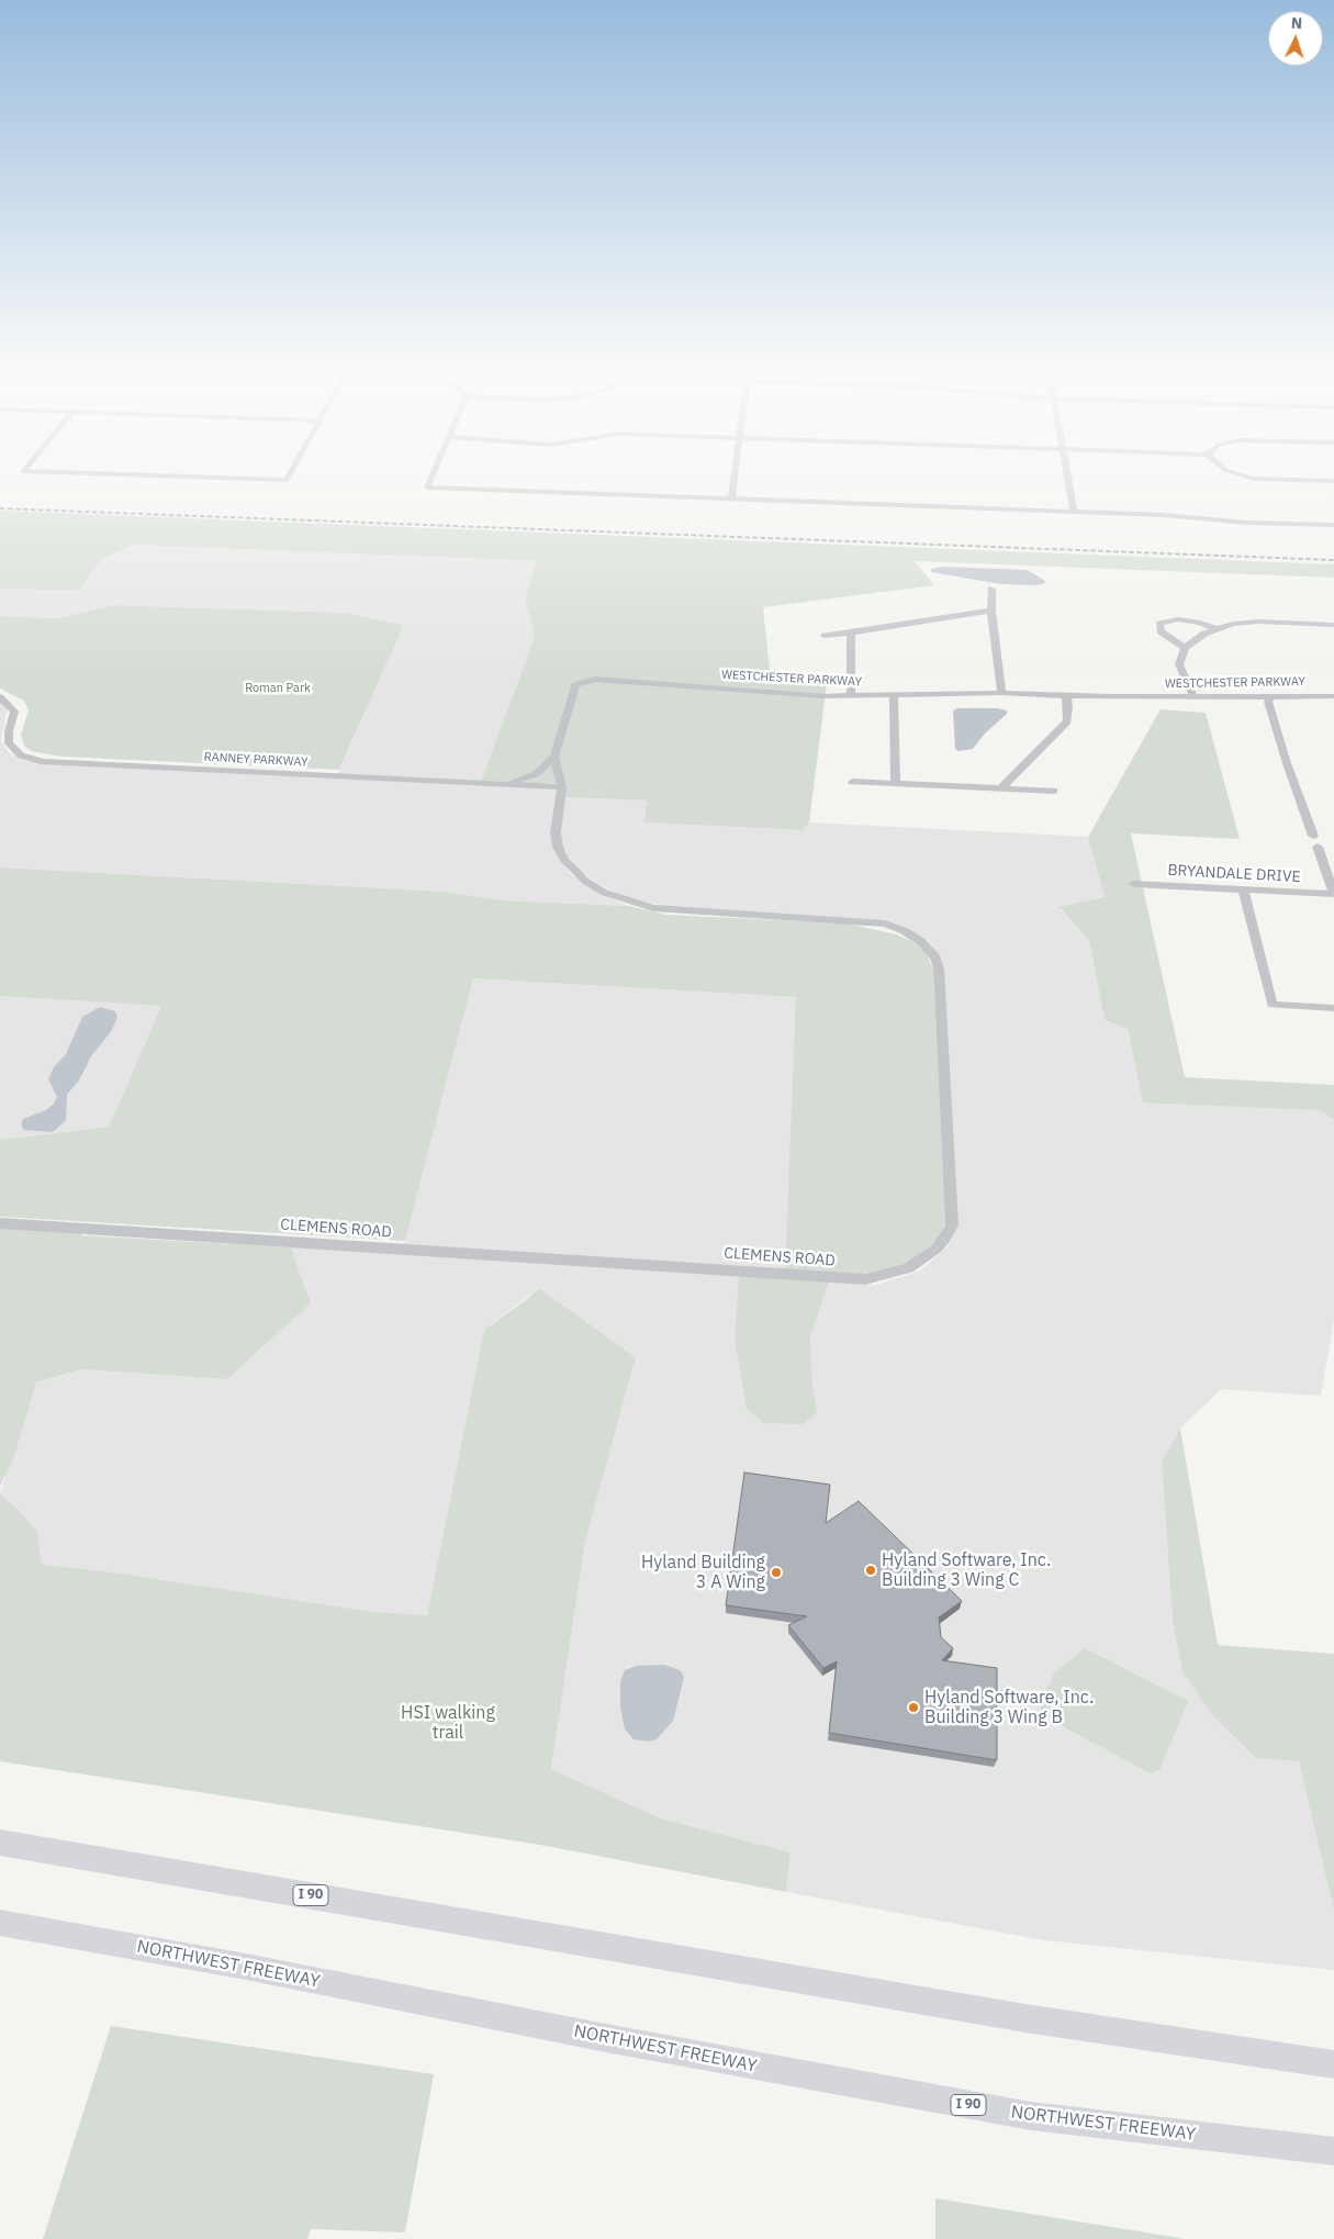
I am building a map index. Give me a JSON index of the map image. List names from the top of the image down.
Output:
{
  "streets": {
    "highway": ["I 90", "NORTHWEST FREEWAY"],
    "street": [
      "WESTCHESTER PARKWAY",
      "RANNEY PARKWAY",
      "BRYANDALE DRIVE",
      "CLEMENS ROAD"
    ]
  },
  "crossings": [
    ["WESTCHESTER PARKWAY", "RANNEY PARKWAY"],
    ["WESTCHESTER PARKWAY", "CLEMENS ROAD"]
  ],
  "parks": ["Roman Park", "HSI walking trail"],
  "places": ["Hyland Software, Inc. Building 3 Wing C", "Hyland Building 3 A Wing", "Hyland Software, Inc. Building 3 Wing B"],
  "north": "top"
}
